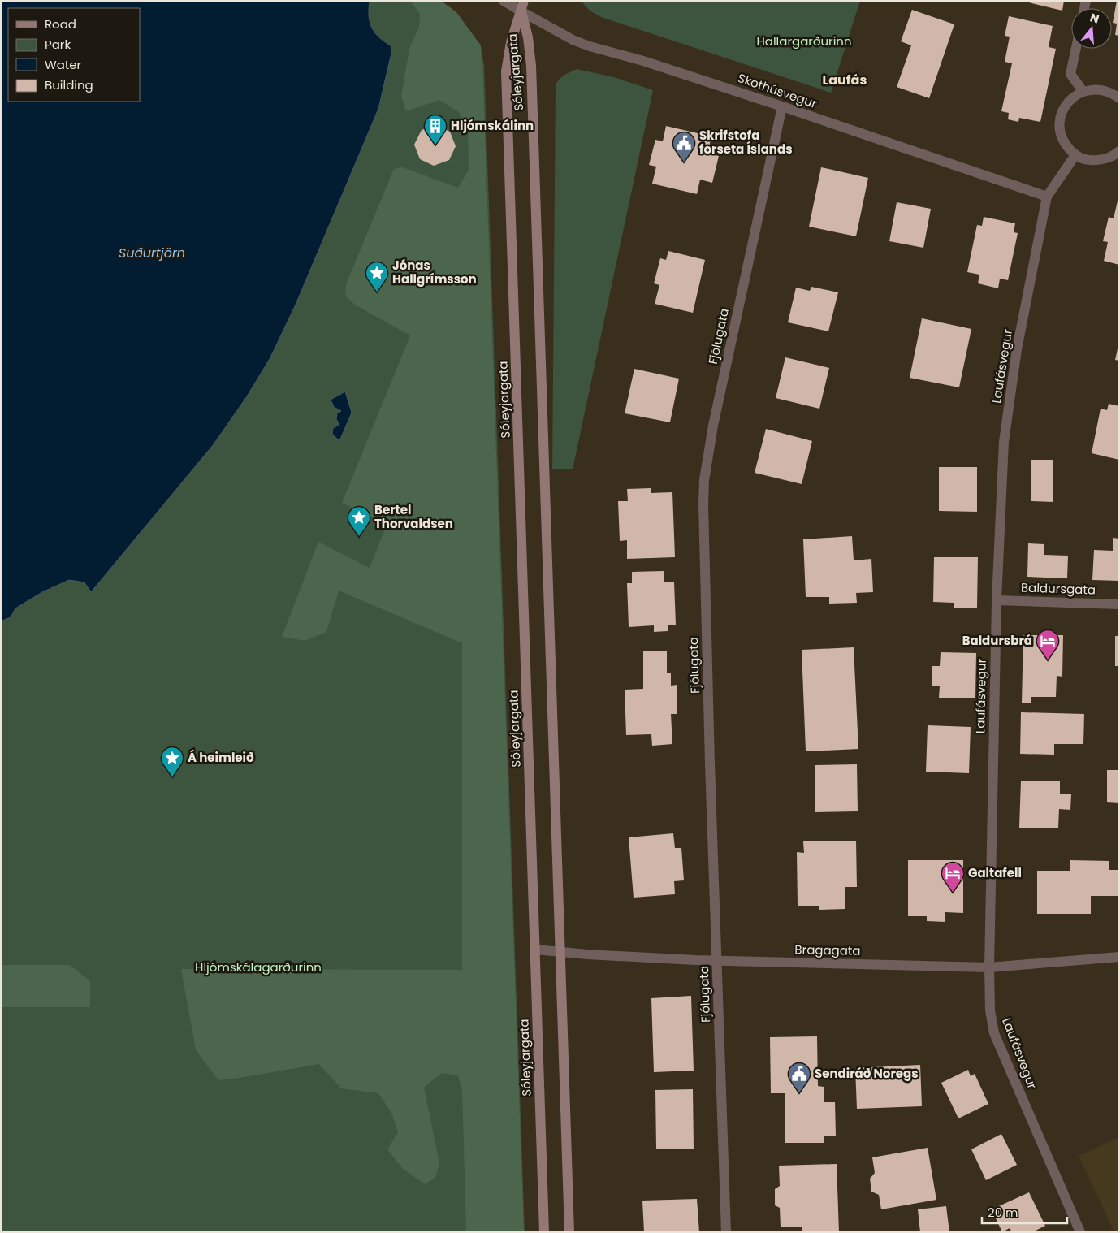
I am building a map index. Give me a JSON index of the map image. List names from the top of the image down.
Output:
{
  "streets": {
    "main road": ["Sóleyjargata"],
    "street": [
      "Skothúsvegur",
      "Fjólugata",
      "Laufásvegur",
      "Baldursgata",
      "Bragagata"
    ]
  },
  "crossings": [
    ["Sóleyjargata", "Skothúsvegur"],
    ["Sóleyjargata", "Bragagata"],
    ["Skothúsvegur", "Fjólugata"],
    ["Skothúsvegur", "Laufásvegur"],
    ["Fjólugata", "Bragagata"],
    ["Laufásvegur", "Baldursgata"],
    ["Laufásvegur", "Bragagata"]
  ],
  "districts": ["Laufás"],
  "water": ["Suðurtjörn"],
  "parks": ["Hallargarðurinn", "Hljómskálagarðurinn"],
  "places": {
    "building": ["Hljómskálinn"],
    "public building": ["Skrifstofa forseta Íslands", "Sendiráð Noregs"],
    "place": ["Jónas Hallgrímsson", "Bertel Thorvaldsen", "Á heimleið"],
    "hotel": ["Baldursbrá", "Galtafell"]
  },
  "legend": [
    "Road",
    "Park",
    "Water",
    "Building"
  ],
  "scale_bar": "20 m",
  "north": "top"
}
